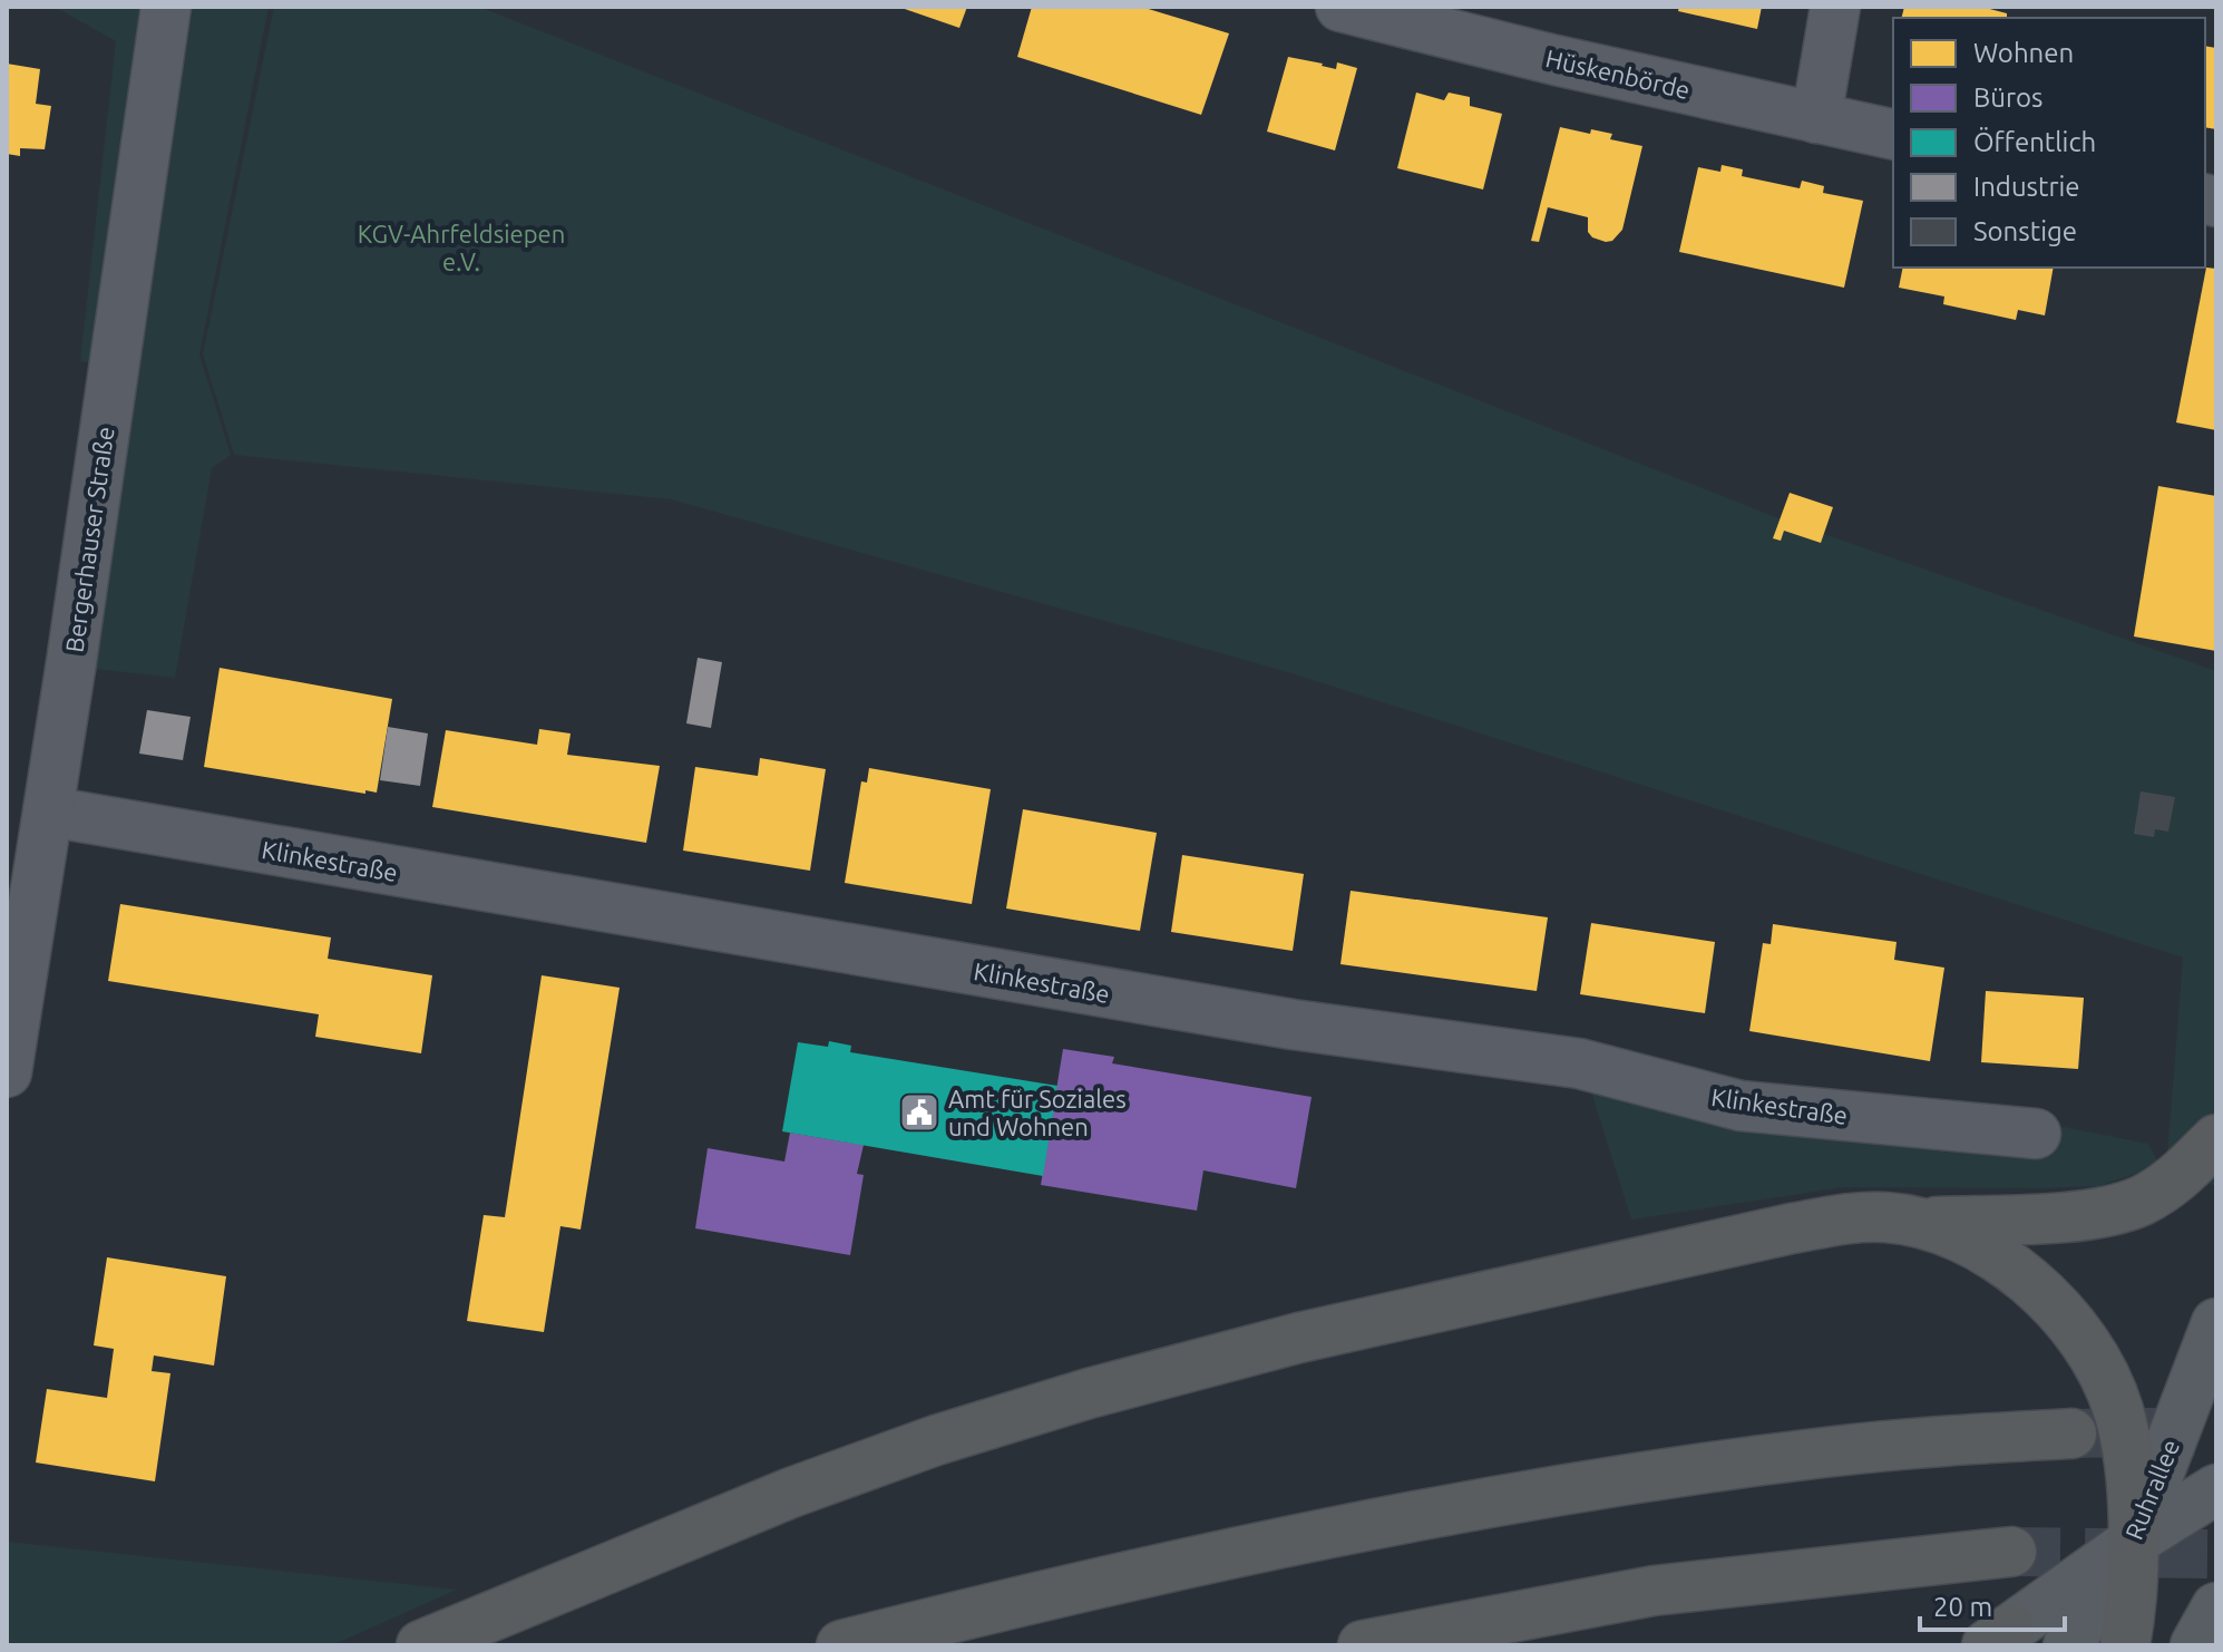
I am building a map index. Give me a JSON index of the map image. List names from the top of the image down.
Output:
{
  "streets": {
    "main road": ["Ruhrallee"],
    "street": ["Hüskenbörde", "Bergerhauser Straße", "Klinkestraße"]
  },
  "crossings": [
    ["Bergerhauser Straße", "Klinkestraße"]
  ],
  "parks": ["KGV-Ahrfeldsiepen e.V."],
  "places": {
    "public building": ["Amt für Soziales und Wohnen"]
  },
  "legend": [
    "Wohnen",
    "Büros",
    "Öffentlich",
    "Industrie",
    "Sonstige"
  ],
  "scale_bar": "20 m"
}
